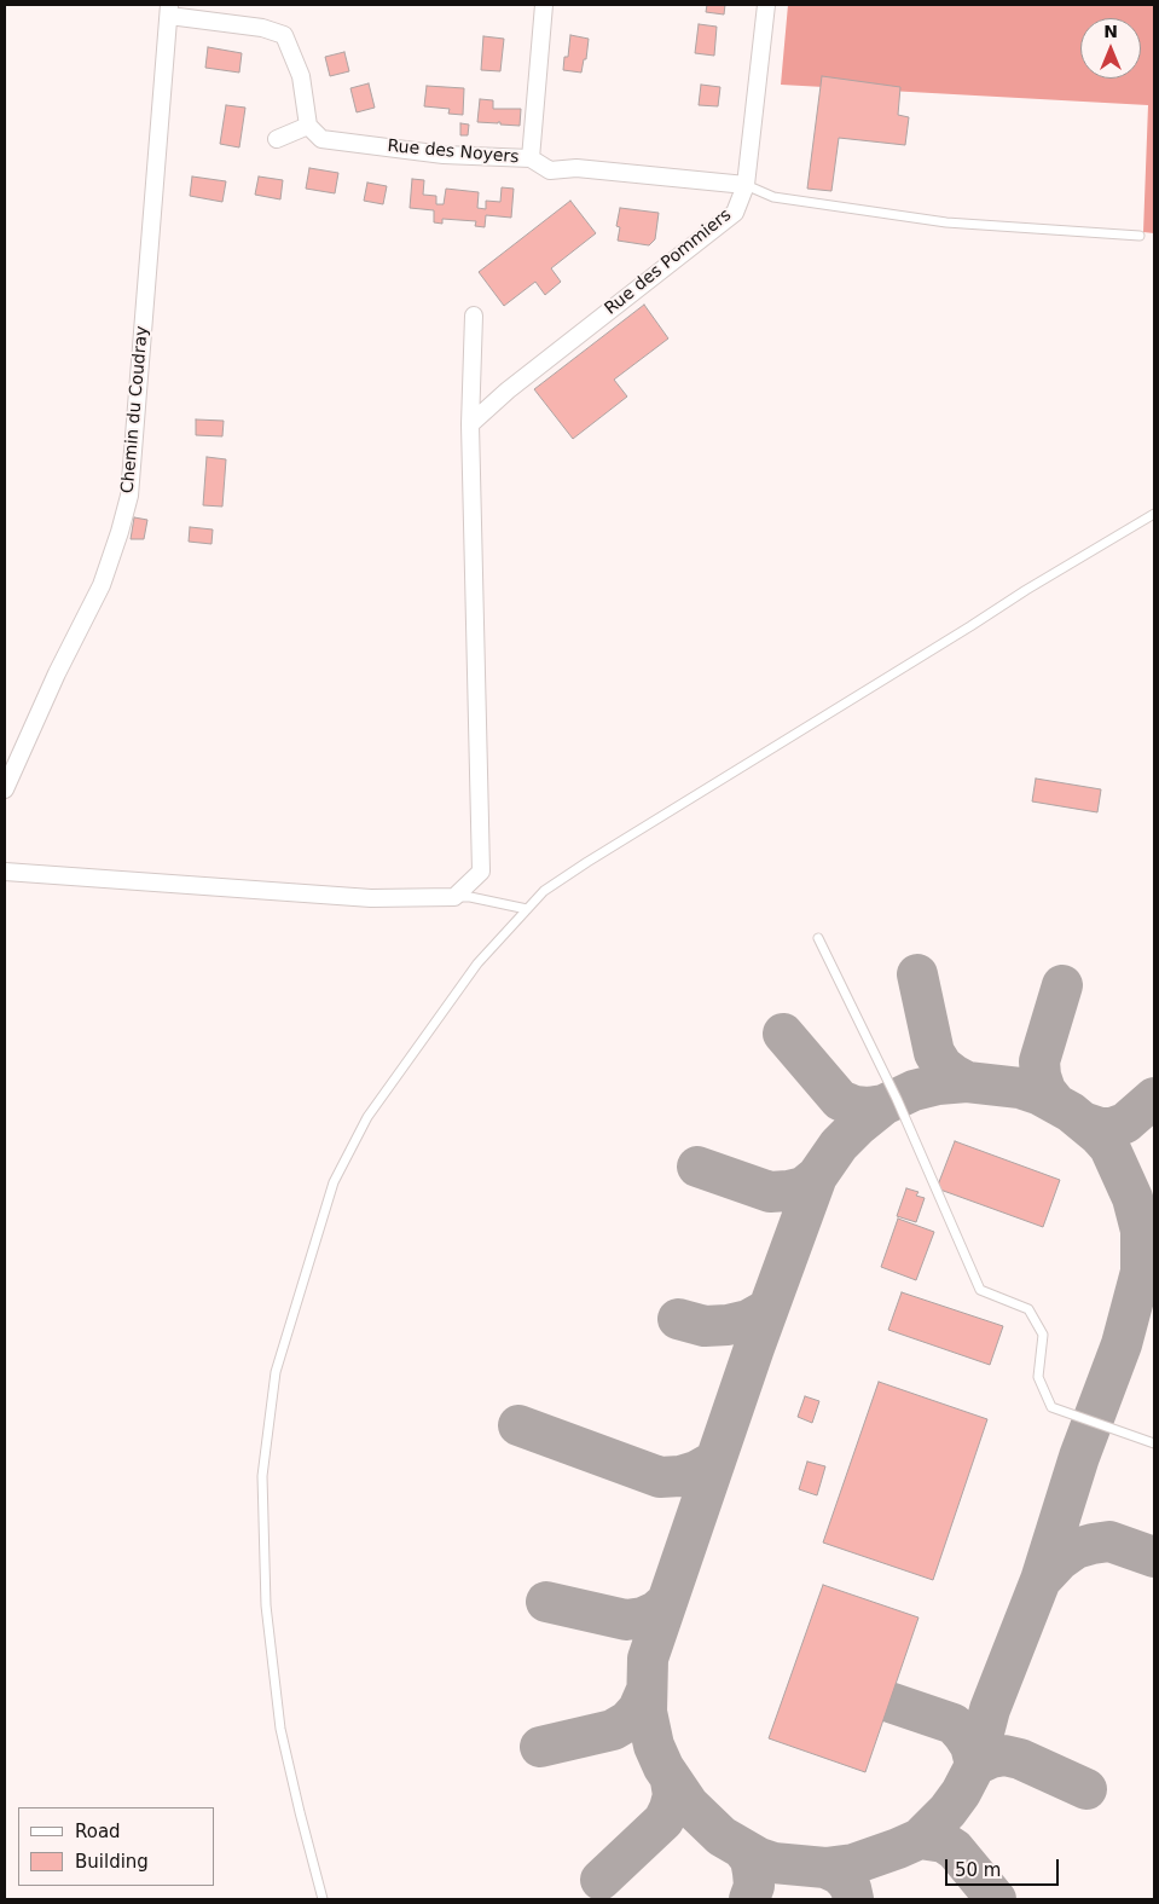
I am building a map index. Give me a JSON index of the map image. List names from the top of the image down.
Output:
{
  "streets": {
    "street": ["Rue des Noyers", "Rue des Pommiers", "Chemin du Coudray"]
  },
  "crossings": [
    ["Rue des Noyers", "Rue des Pommiers"]
  ],
  "legend": ["Road", "Building"],
  "scale_bar": "50 m",
  "north": "top"
}
